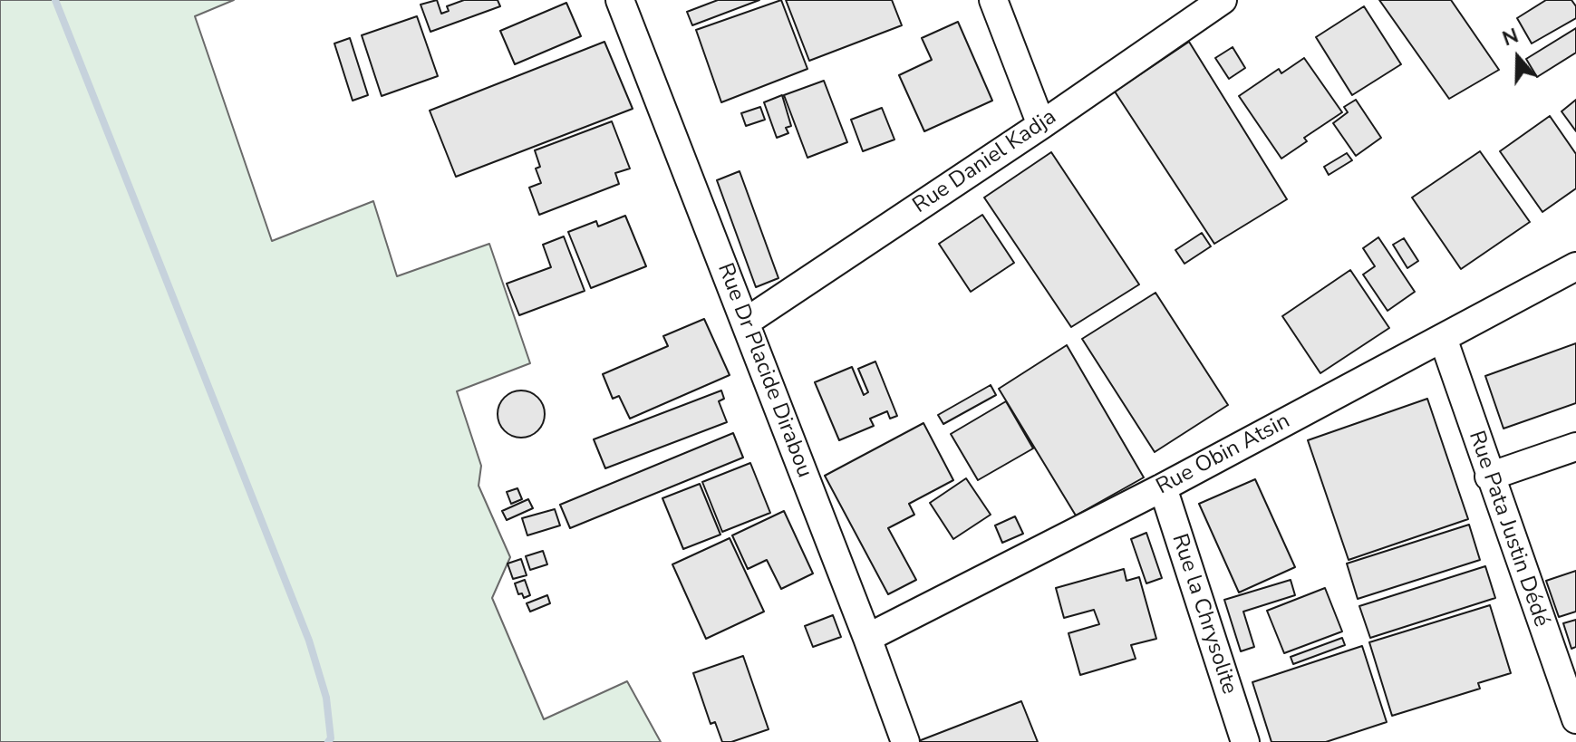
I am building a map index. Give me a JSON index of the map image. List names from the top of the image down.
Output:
{
  "streets": {
    "street": [
      "Rue Daniel Kadja",
      "Rue Dr Placide Dirabou",
      "Rue Obin Atsin",
      "Rue Pata Justin Dédé",
      "Rue la Chrysolite"
    ]
  },
  "crossings": [
    ["Rue Daniel Kadja", "Rue Dr Placide Dirabou"],
    ["Rue Dr Placide Dirabou", "Rue Obin Atsin"],
    ["Rue Obin Atsin", "Rue Pata Justin Dédé"],
    ["Rue Obin Atsin", "Rue la Chrysolite"]
  ],
  "north": "top"
}
